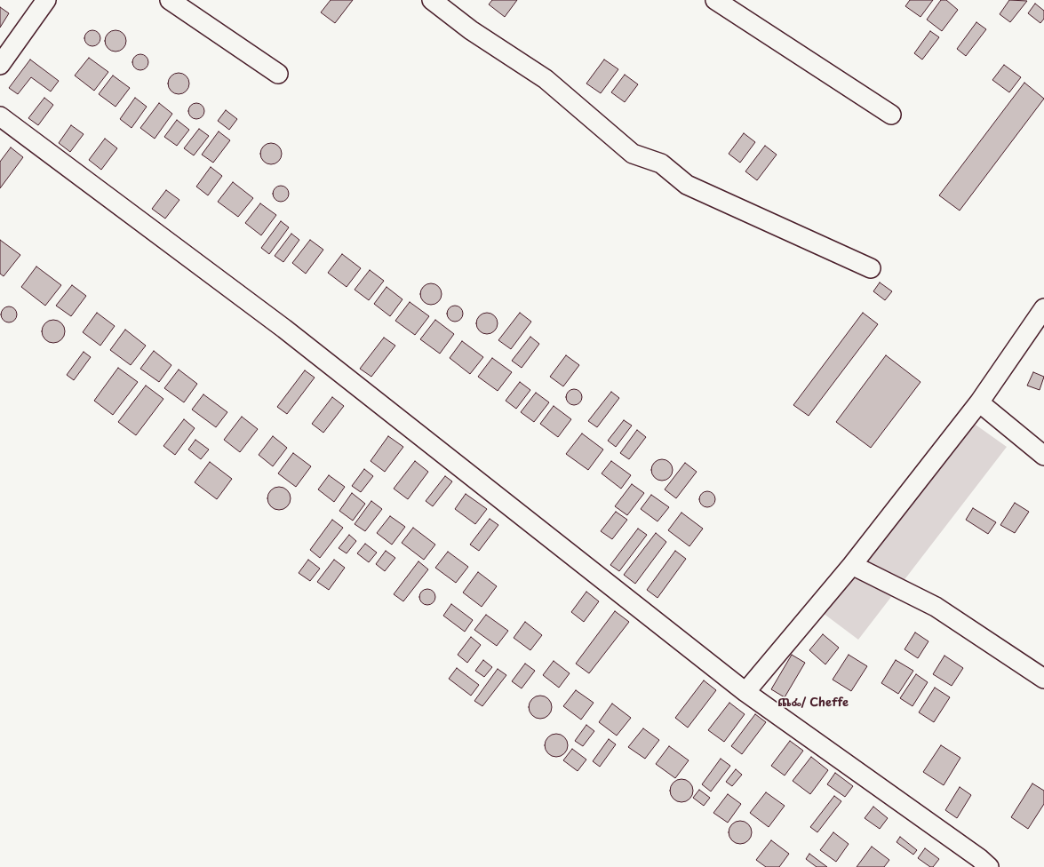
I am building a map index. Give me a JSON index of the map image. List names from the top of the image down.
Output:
{
  "districts": ["ጨፌ/ Cheffe"]
}
